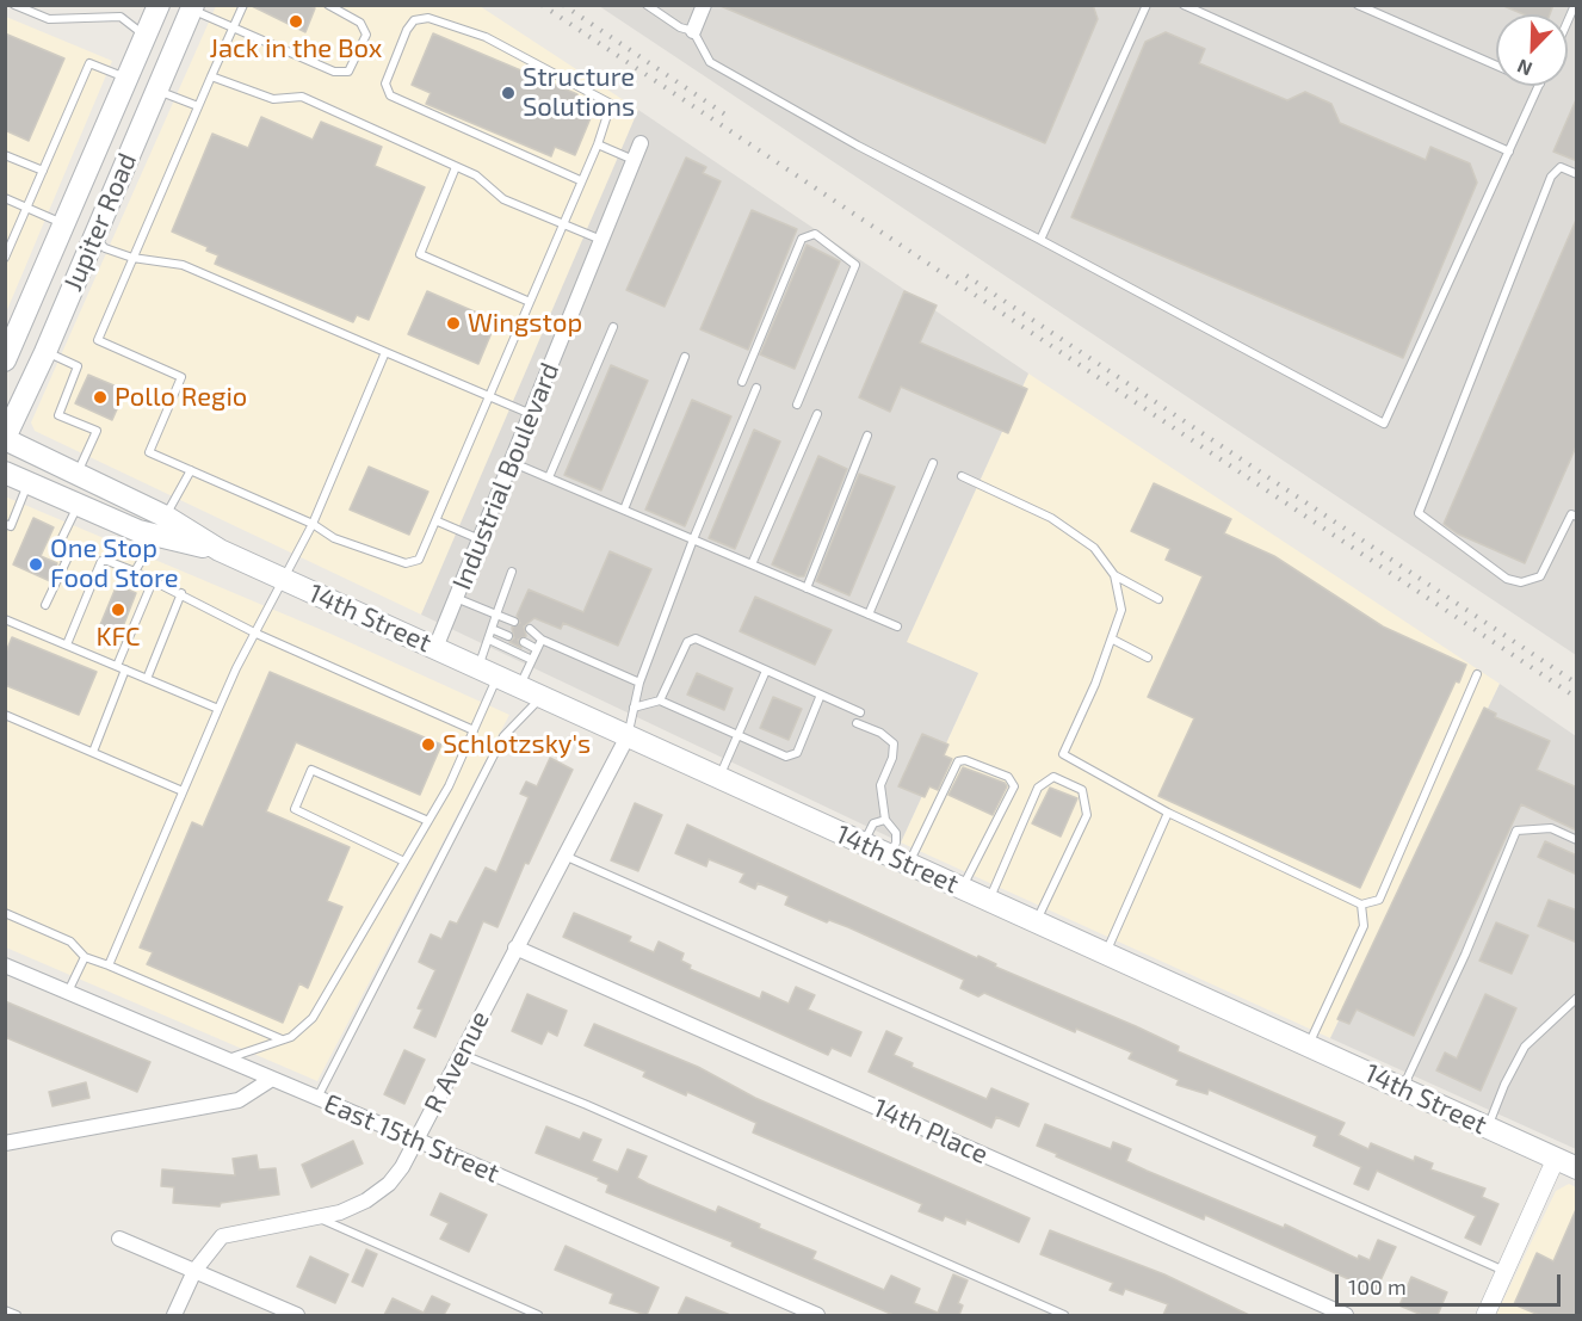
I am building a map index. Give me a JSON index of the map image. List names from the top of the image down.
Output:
{
  "streets": {
    "main road": ["Jupiter Road", "14th Street"],
    "street": [
      "Industrial Boulevard",
      "R Avenue",
      "14th Place",
      "East 15th Street"
    ]
  },
  "crossings": [
    ["Jupiter Road", "14th Street"],
    ["Industrial Boulevard", "14th Street"],
    ["14th Street", "R Avenue"],
    ["R Avenue", "14th Place"],
    ["R Avenue", "East 15th Street"]
  ],
  "places": [
    "Jack in the Box",
    "Structure Solutions",
    "Wingstop",
    "Pollo Regio",
    "One Stop Food Store",
    "KFC",
    "Schlotzsky's"
  ],
  "scale_bar": "100 m",
  "north": "bottom left"
}
